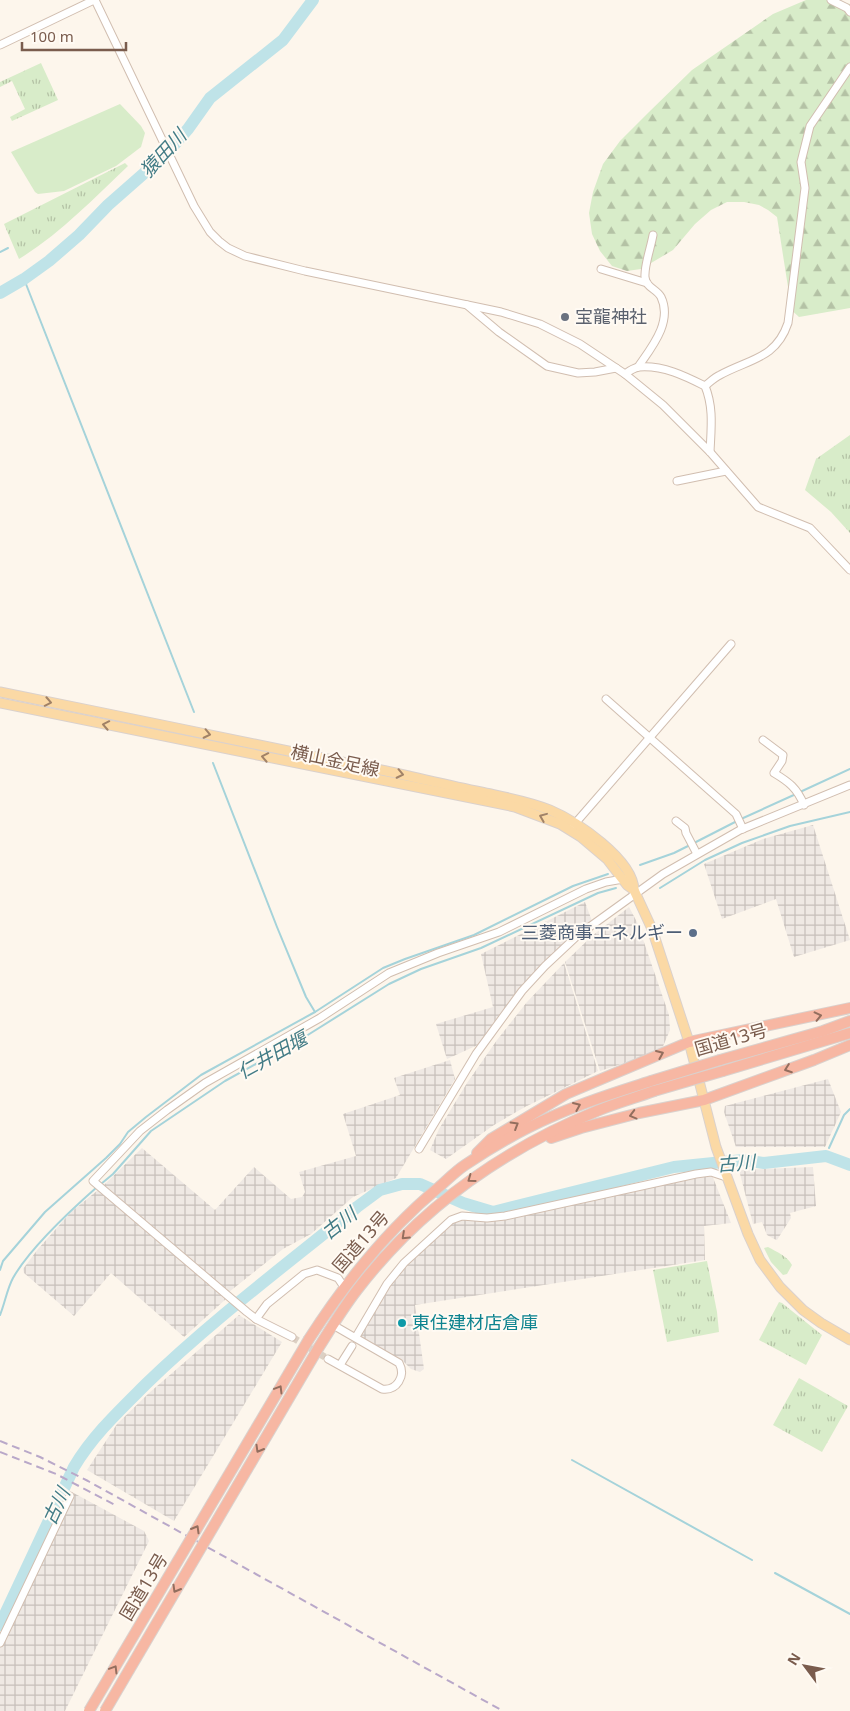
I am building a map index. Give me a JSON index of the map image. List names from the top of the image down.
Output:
{
  "streets": {
    "highway": ["国道13号"],
    "main road": ["横山金足線"]
  },
  "water": ["猿田川", "仁井田堰", "古川"],
  "places": ["宝龍神社", "三菱商事エネルギー", "東住建材店倉庫"],
  "scale_bar": "100 m",
  "north": "top left"
}
